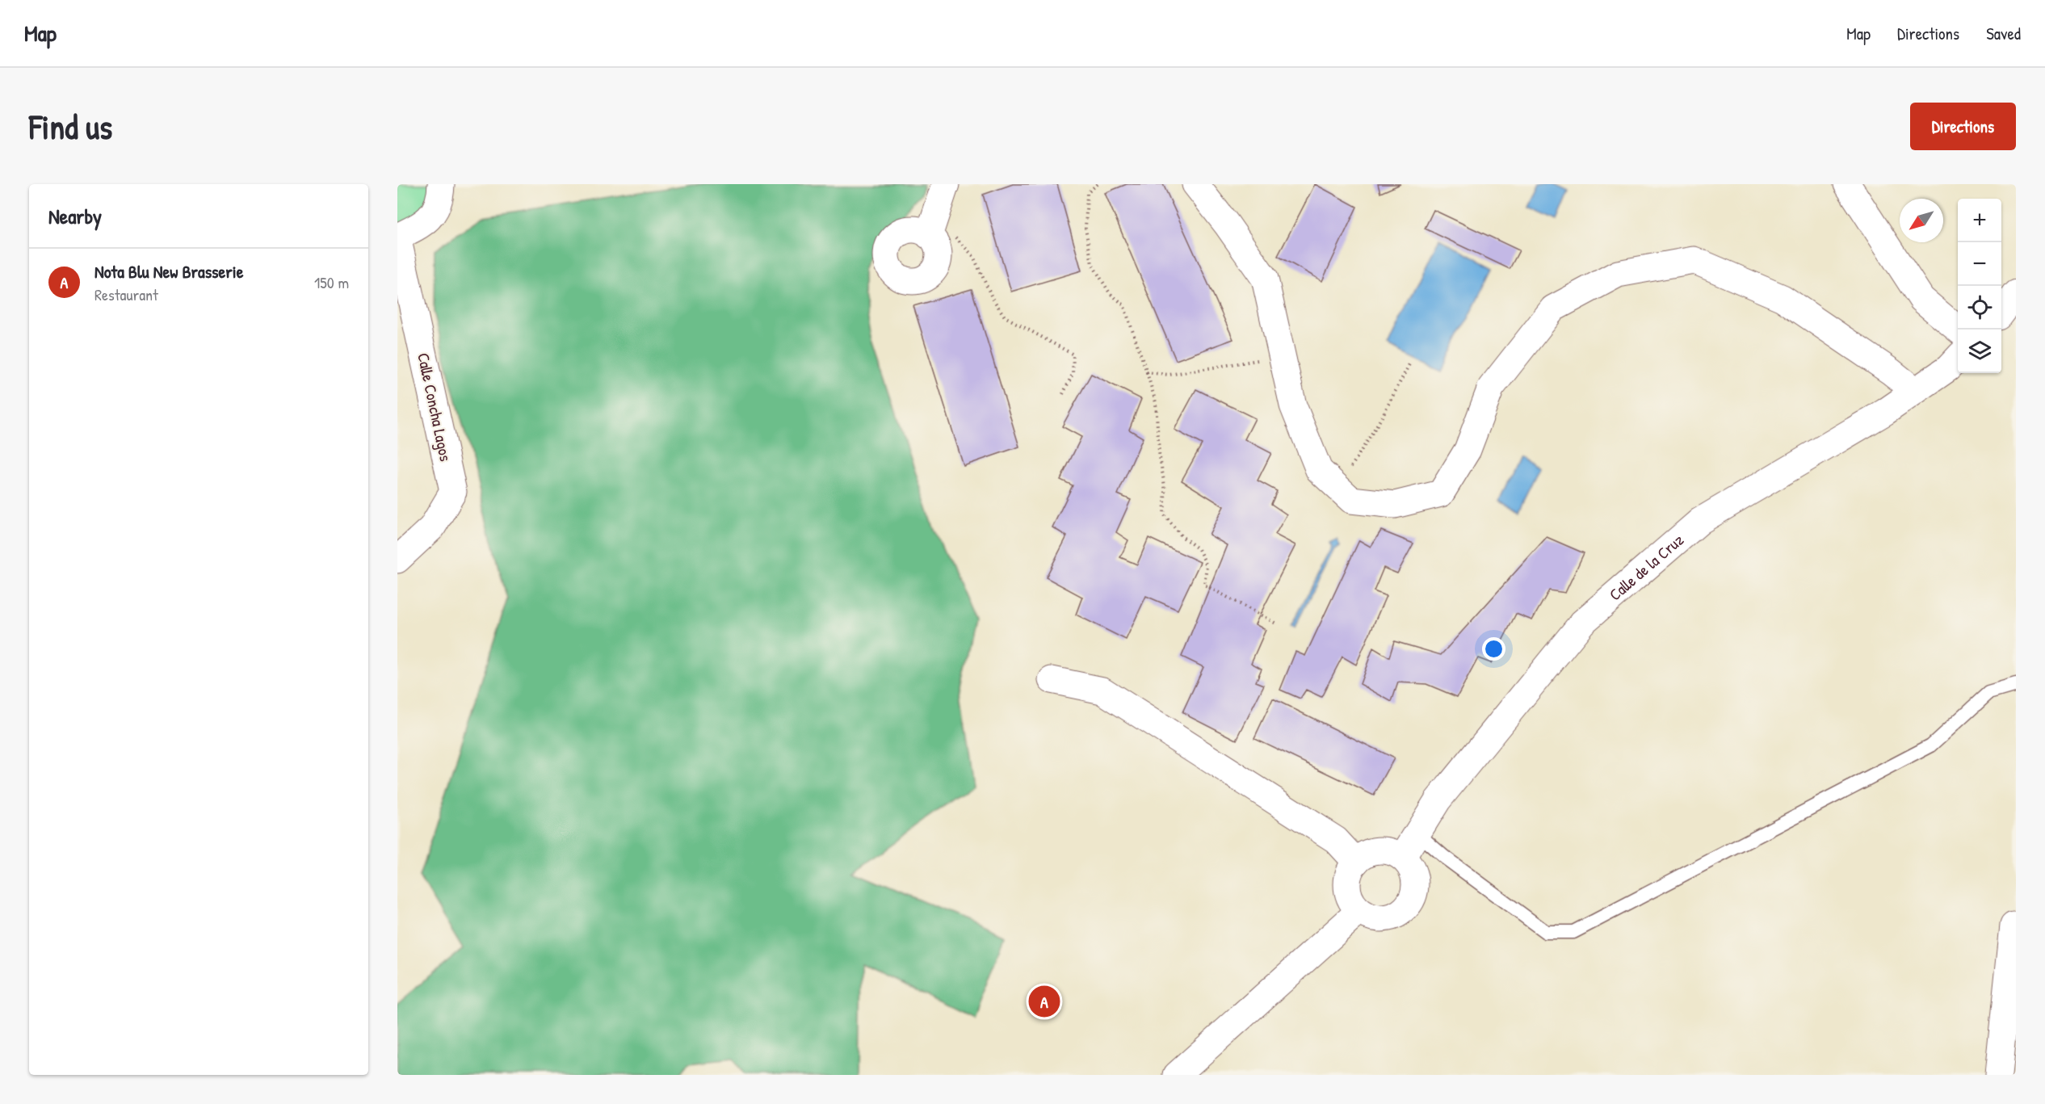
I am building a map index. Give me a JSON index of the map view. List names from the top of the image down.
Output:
{
  "streets": {
    "street": ["Calle Concha Lagos", "Calle de la Cruz"]
  },
  "north": "bottom left",
  "page": {
    "header": "Map",
    "nav": ["Map", "Directions", "Saved"],
    "buttons": "Directions",
    "title": "Find us",
    "heading": "Nearby",
    "map_buttons": ["+", "−"],
    "list": [
      {
        "mark": "A",
        "name": "Nota Blu New Brasserie",
        "note": "Restaurant",
        "value": "150 m"
      }
    ],
    "pins": "A"
  }
}
